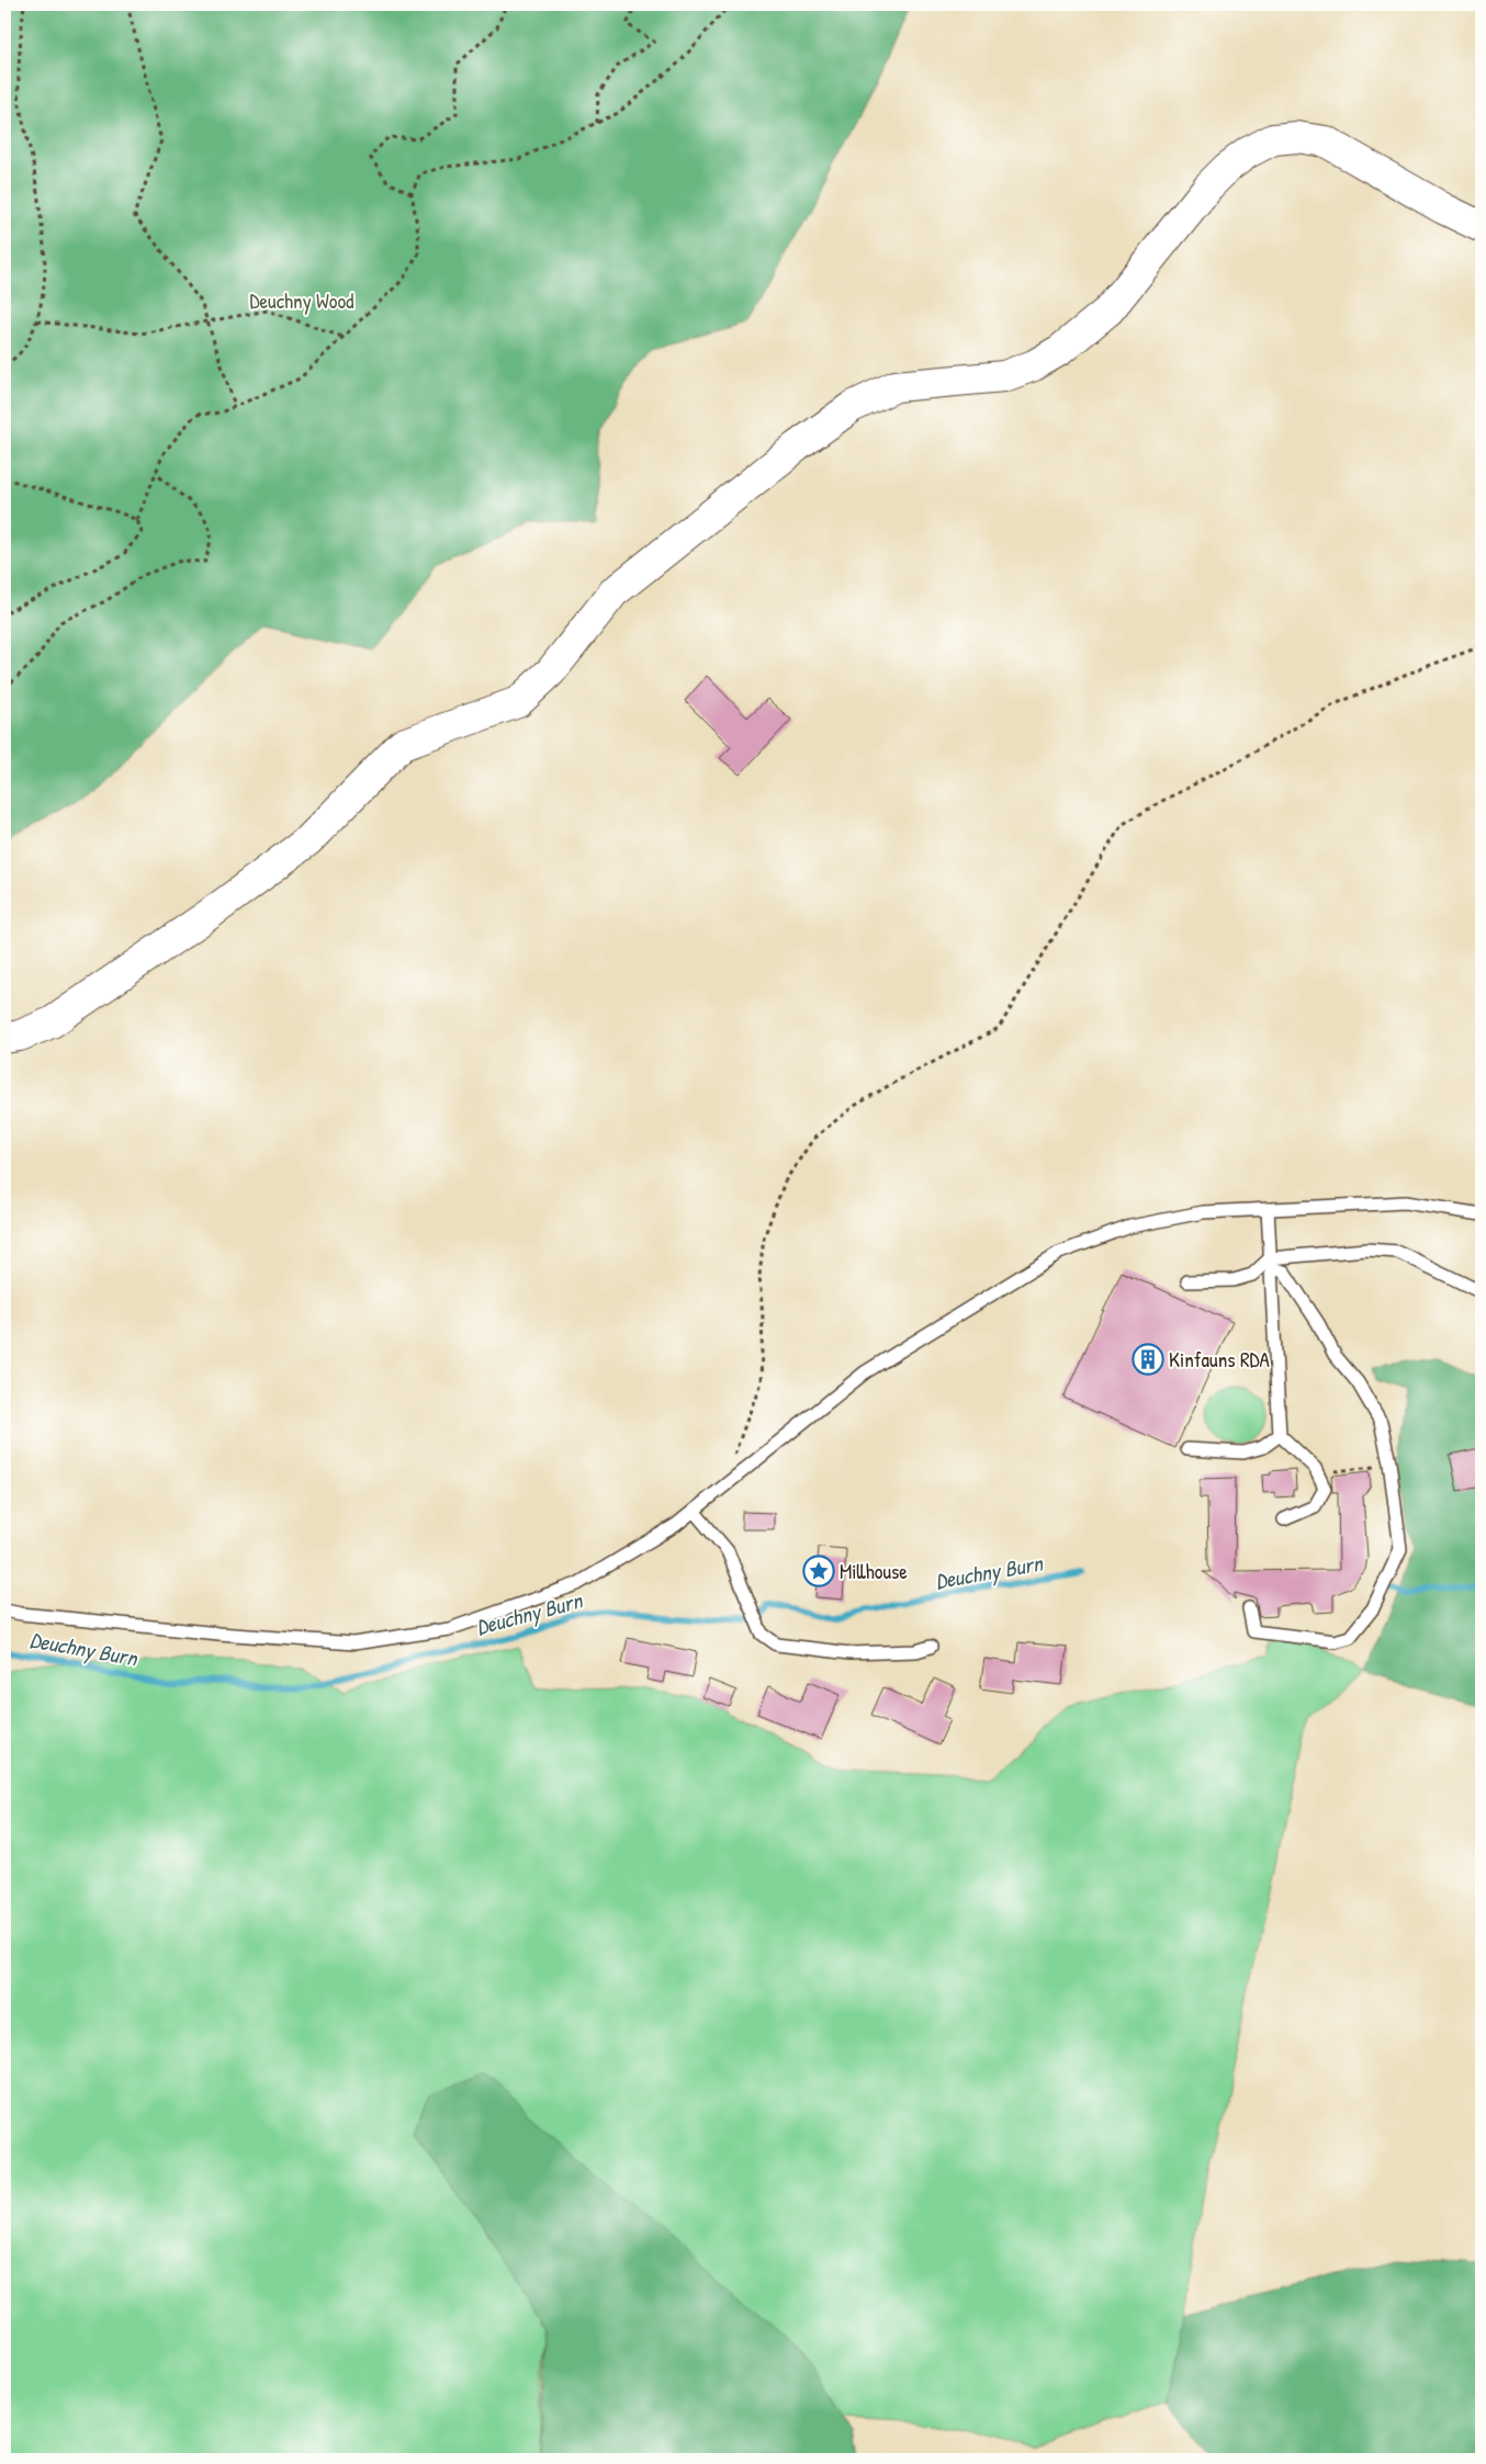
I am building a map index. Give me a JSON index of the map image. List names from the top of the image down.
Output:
{
  "water": ["Deuchny Burn"],
  "parks": ["Deuchny Wood"],
  "places": {
    "building": ["Kinfauns RDA"],
    "place": ["Millhouse"]
  }
}
